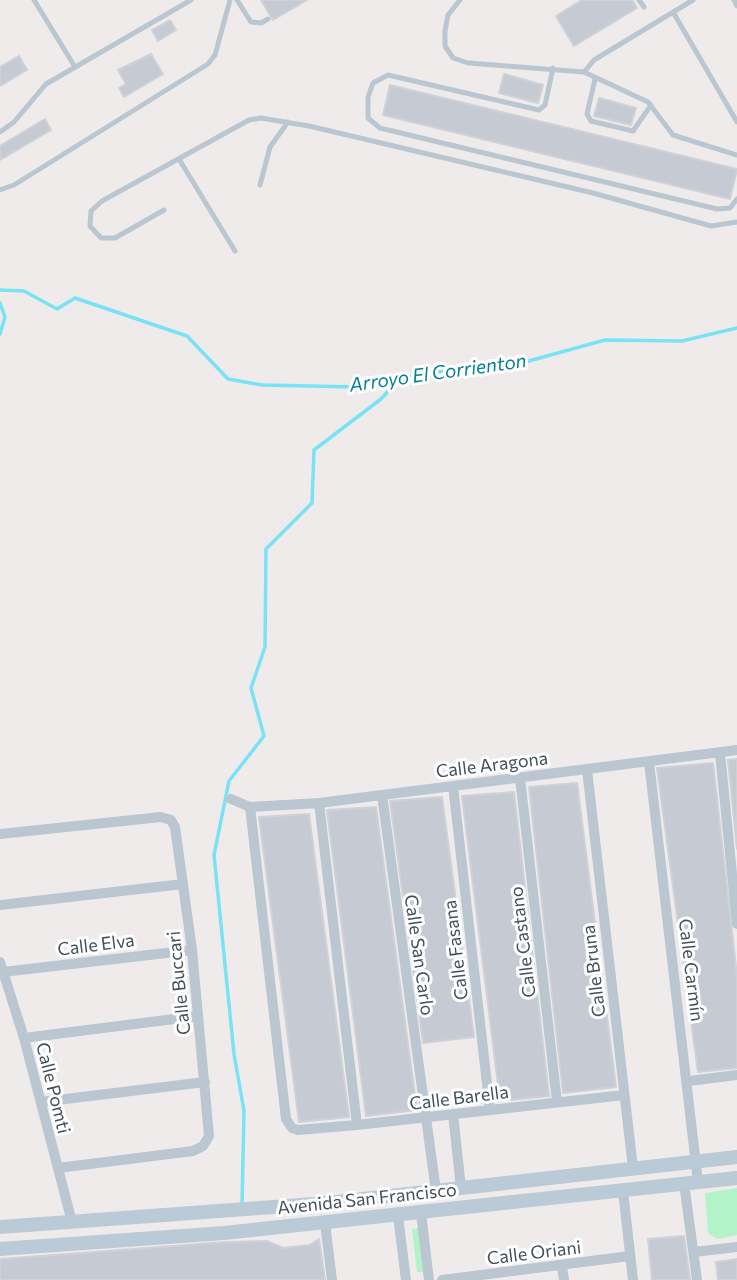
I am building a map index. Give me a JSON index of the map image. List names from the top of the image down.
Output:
{
  "streets": {
    "street": [
      "Calle Aragona",
      "Calle Castano",
      "Calle Elva",
      "Calle Fasana",
      "Calle San Carlo",
      "Calle Carmín",
      "Calle Bruna",
      "Calle Buccari",
      "Calle Pomti",
      "Calle Barella",
      "Avenida San Francisco",
      "Calle Oriani"
    ]
  },
  "crossings": [
    ["Calle Aragona", "Calle Castano"],
    ["Calle Aragona", "Calle Fasana"],
    ["Calle Aragona", "Calle San Carlo"],
    ["Calle Aragona", "Calle Carmín"],
    ["Calle Aragona", "Calle Bruna"],
    ["Calle Aragona", "Calle Barella"],
    ["Calle Castano", "Calle Barella"],
    ["Calle Elva", "Calle Buccari"],
    ["Calle Elva", "Calle Pomti"],
    ["Calle Fasana", "Calle Barella"],
    ["Calle San Carlo", "Calle Barella"],
    ["Calle San Carlo", "Avenida San Francisco"],
    ["Calle Carmín", "Avenida San Francisco"],
    ["Calle Bruna", "Calle Barella"],
    ["Calle Bruna", "Avenida San Francisco"],
    ["Calle Buccari", "Calle Pomti"],
    ["Calle Pomti", "Avenida San Francisco"]
  ],
  "water": ["Arroyo El Corrienton"]
}
